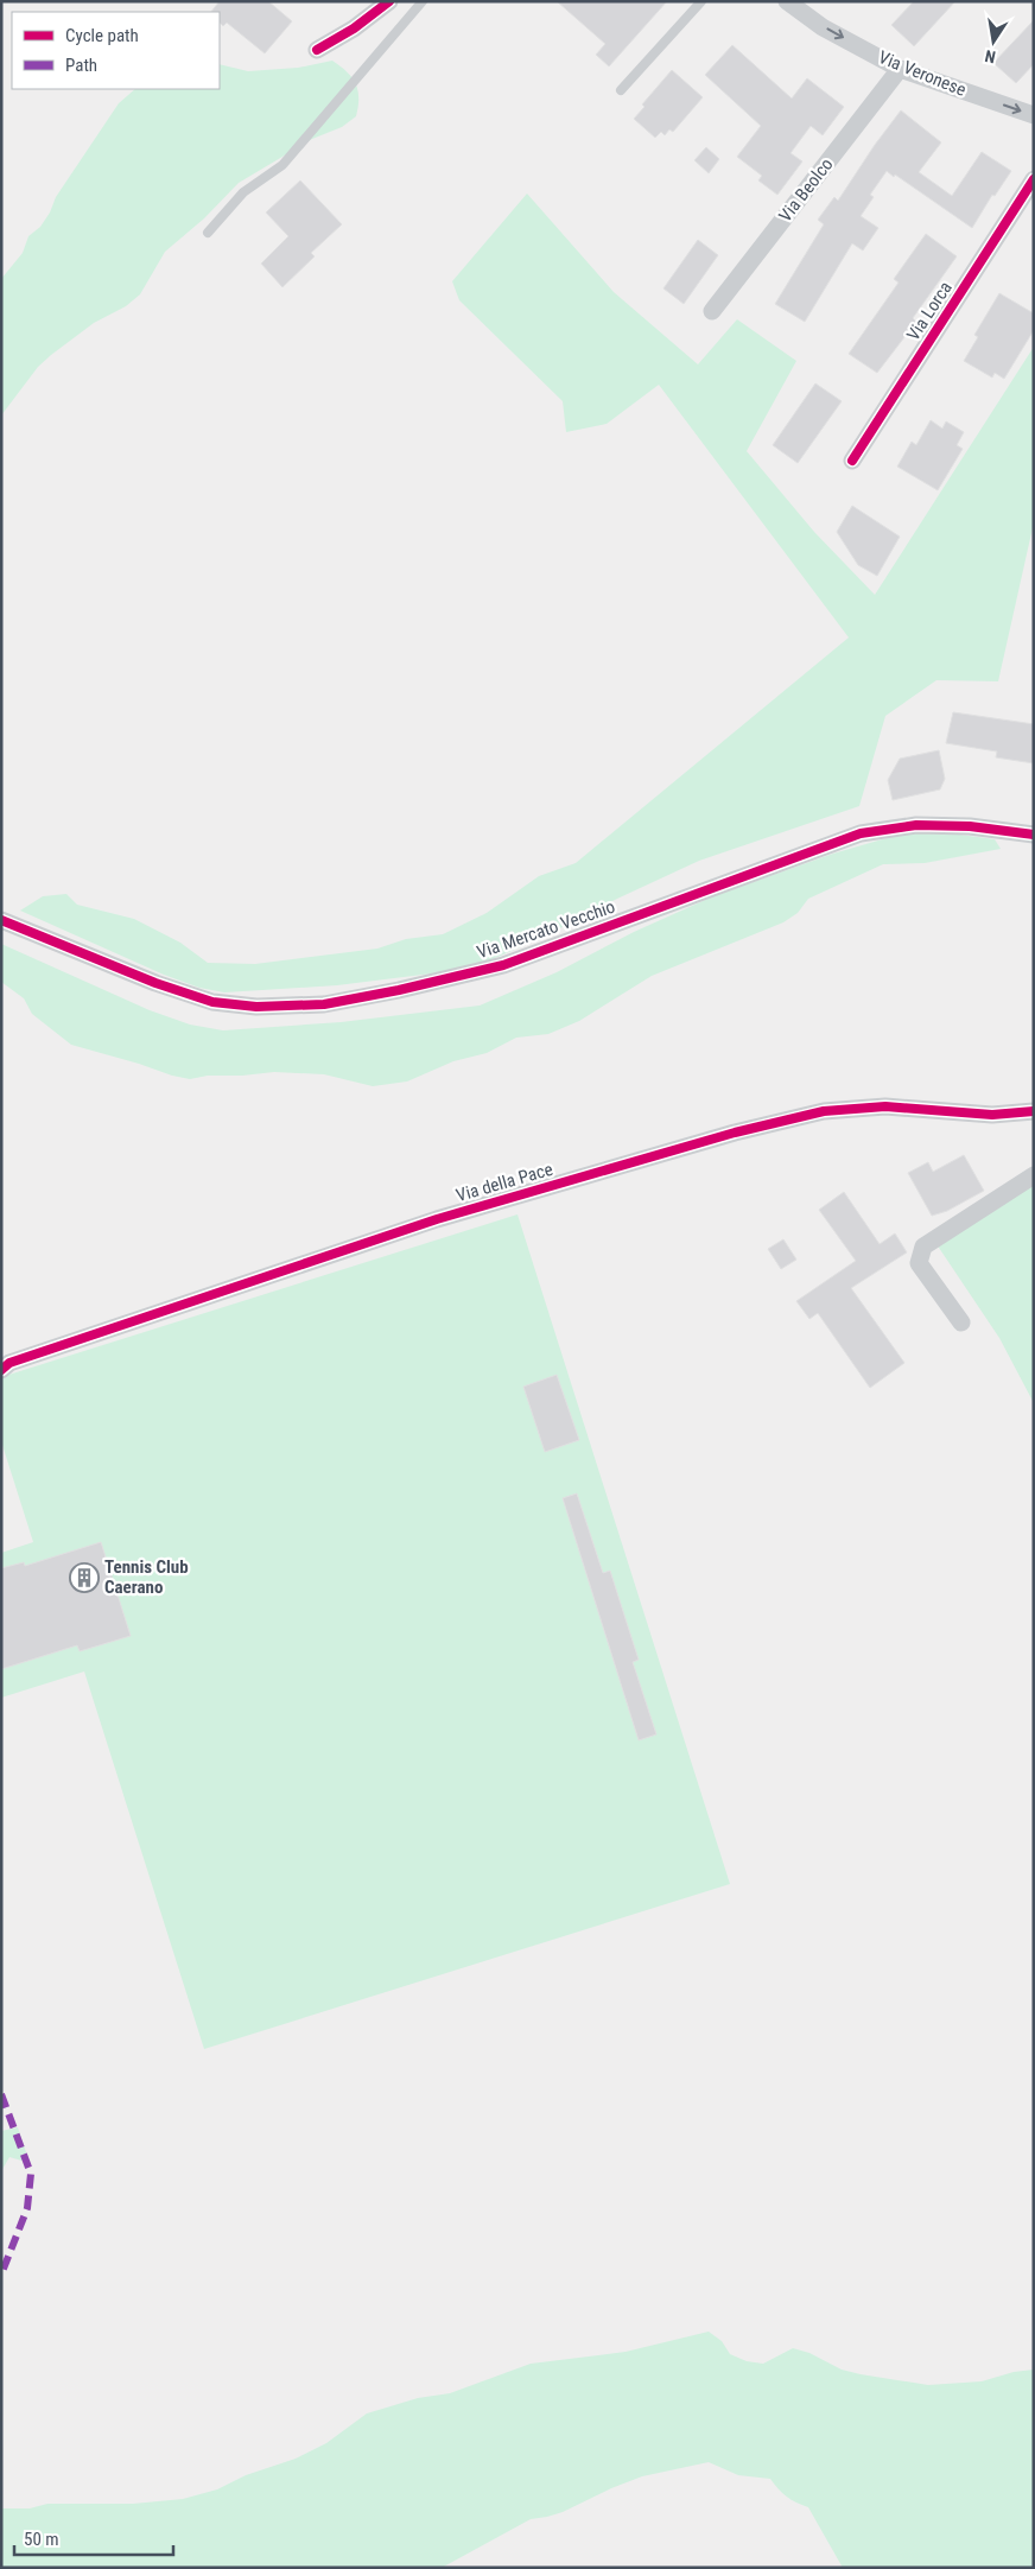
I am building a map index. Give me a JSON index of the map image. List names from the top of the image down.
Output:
{
  "streets": {
    "street": [
      "Via Veronese",
      "Via Beolco",
      "Via Lorca",
      "Via Mercato Vecchio",
      "Via della Pace"
    ]
  },
  "crossings": [
    ["Via Veronese", "Via Beolco"]
  ],
  "one_way": ["Via Veronese"],
  "places": {
    "building": ["Tennis Club Caerano"]
  },
  "legend": ["Cycle path", "Path"],
  "scale_bar": "50 m",
  "north": "bottom"
}
